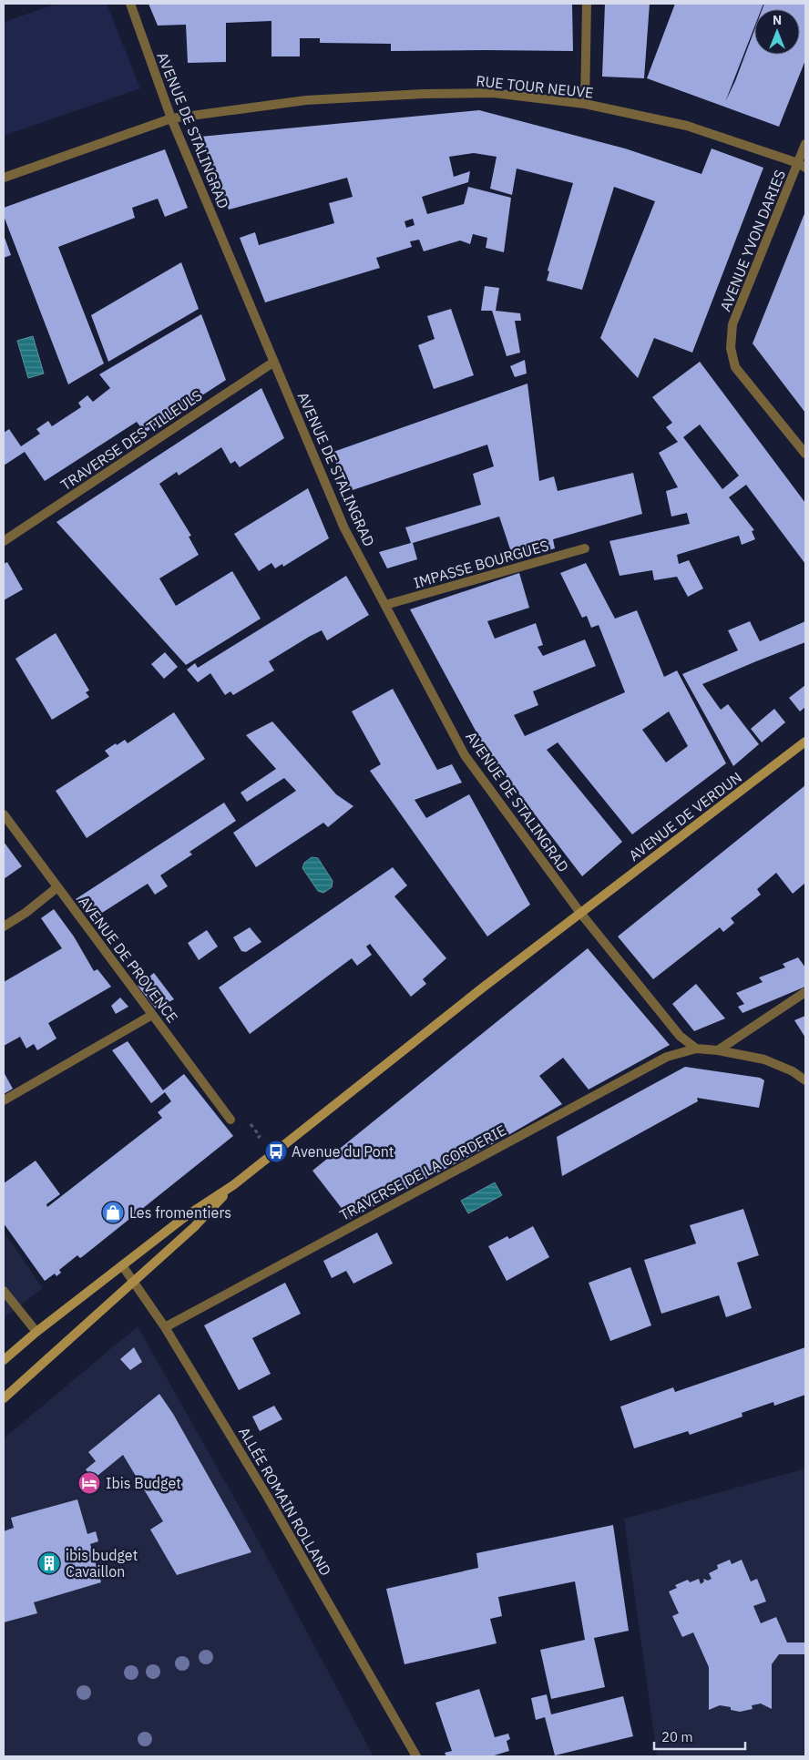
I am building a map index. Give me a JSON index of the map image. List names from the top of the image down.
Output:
{
  "streets": {
    "main road": ["AVENUE DE VERDUN"],
    "street": [
      "RUE TOUR NEUVE",
      "AVENUE DE STALINGRAD",
      "AVENUE YVON DARIES",
      "TRAVERSE DES TILLEULS",
      "IMPASSE BOURGUES",
      "AVENUE DE PROVENCE",
      "TRAVERSE DE LA CORDERIE",
      "ALLÉE ROMAIN ROLLAND"
    ]
  },
  "crossings": [
    ["RUE TOUR NEUVE", "AVENUE DE STALINGRAD"],
    ["RUE TOUR NEUVE", "AVENUE YVON DARIES"],
    ["AVENUE DE STALINGRAD", "TRAVERSE DES TILLEULS"],
    ["AVENUE DE STALINGRAD", "IMPASSE BOURGUES"],
    ["AVENUE DE STALINGRAD", "AVENUE DE VERDUN"],
    ["AVENUE DE STALINGRAD", "TRAVERSE DE LA CORDERIE"],
    ["TRAVERSE DE LA CORDERIE", "ALLÉE ROMAIN ROLLAND"]
  ],
  "places": {
    "bus stop": ["Avenue du Pont"],
    "shop": ["Les fromentiers"],
    "hotel": ["Ibis Budget"],
    "building": ["ibis budget Cavaillon"]
  },
  "scale_bar": "20 m",
  "north": "top"
}
